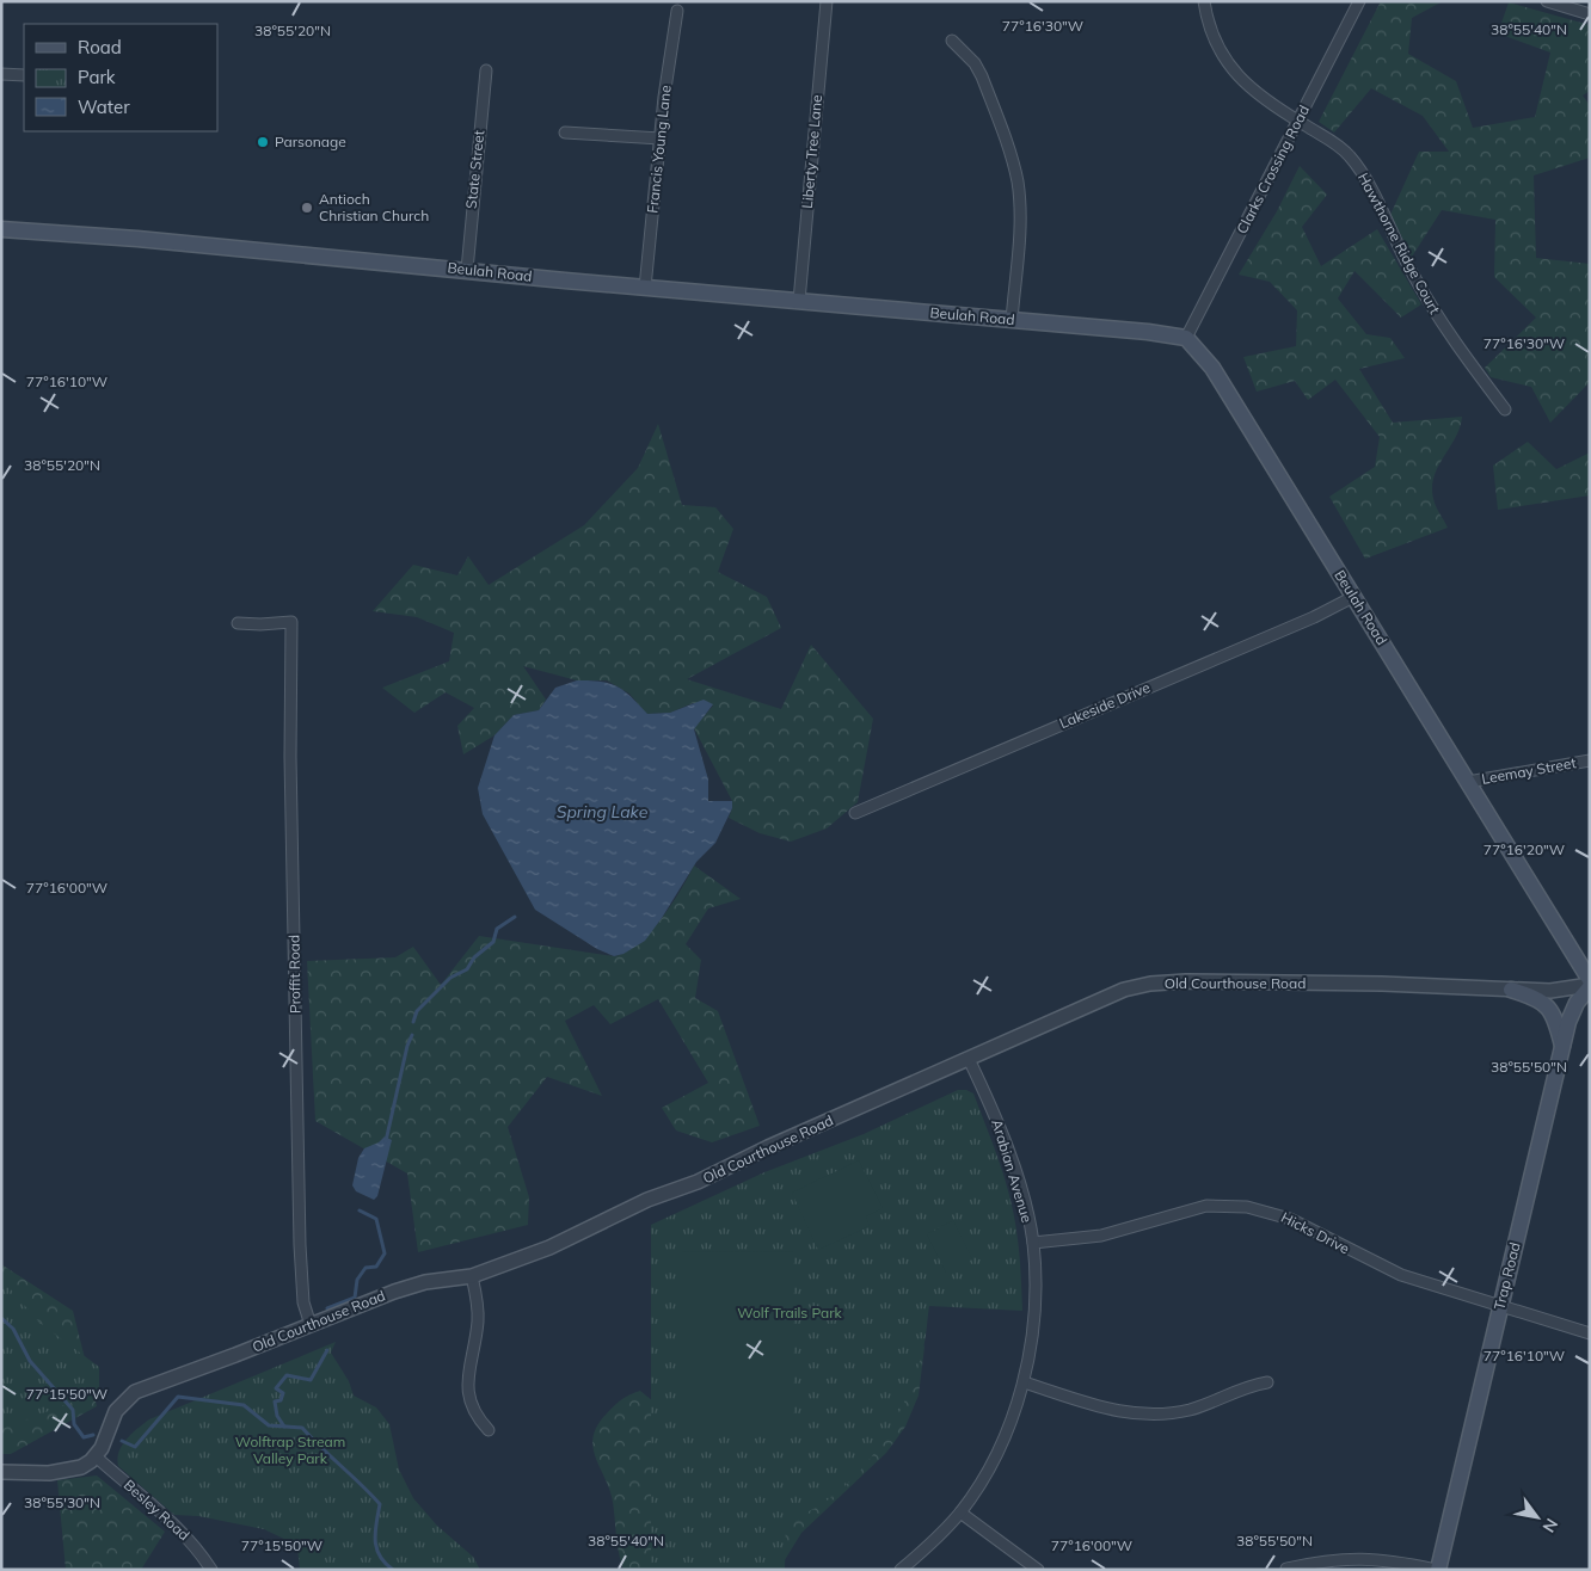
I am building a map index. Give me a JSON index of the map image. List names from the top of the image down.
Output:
{
  "streets": {
    "main road": ["Beulah Road", "Trap Road"],
    "street": [
      "Francis Young Lane",
      "Liberty Tree Lane",
      "State Street",
      "Clarks Crossing Road",
      "Hawthorne Ridge Court",
      "Lakeside Drive",
      "Leemay Street",
      "Proffit Road",
      "Old Courthouse Road",
      "Arabian Avenue",
      "Hicks Drive",
      "Besley Road"
    ]
  },
  "crossings": [
    ["Francis Young Lane", "Beulah Road"],
    ["Liberty Tree Lane", "Beulah Road"],
    ["State Street", "Beulah Road"],
    ["Clarks Crossing Road", "Hawthorne Ridge Court"],
    ["Clarks Crossing Road", "Beulah Road"],
    ["Beulah Road", "Lakeside Drive"],
    ["Beulah Road", "Leemay Street"],
    ["Proffit Road", "Old Courthouse Road"],
    ["Old Courthouse Road", "Arabian Avenue"],
    ["Old Courthouse Road", "Trap Road"],
    ["Old Courthouse Road", "Besley Road"],
    ["Arabian Avenue", "Hicks Drive"],
    ["Hicks Drive", "Trap Road"]
  ],
  "water": ["Spring Lake"],
  "parks": ["Wolf Trails Park", "Wolftrap Stream Valley Park"],
  "places": ["Parsonage", "Antioch Christian Church"],
  "legend": ["Road", "Park", "Water"],
  "north": "bottom right",
  "coordinates": [
    "77°16'30\"W",
    "38°55'40\"N",
    "38°55'20\"N",
    "77°16'10\"W",
    "77°16'20\"W",
    "77°16'00\"W",
    "38°55'50\"N",
    "77°15'50\"W",
    "38°55'30\"N"
  ]
}
